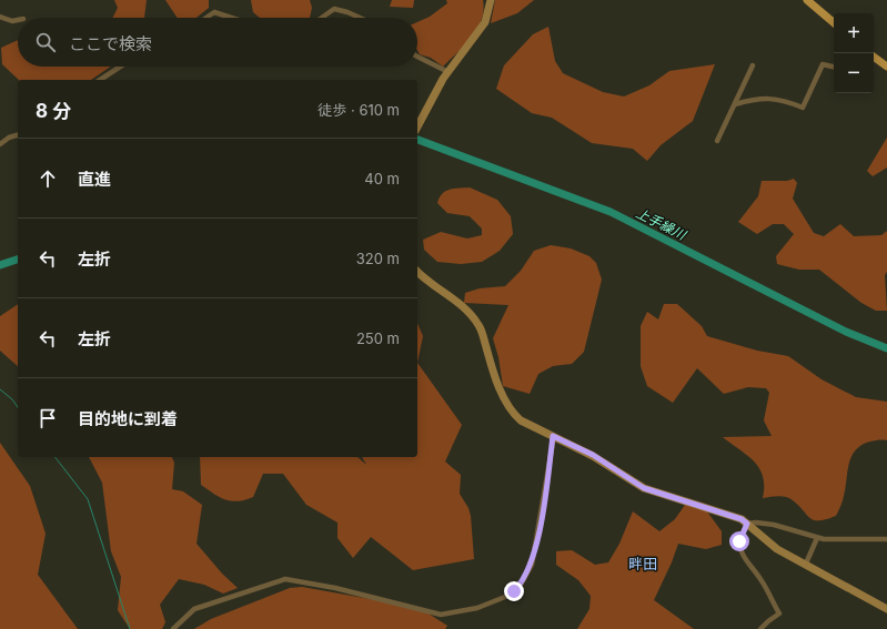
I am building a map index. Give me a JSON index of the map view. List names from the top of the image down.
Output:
{
  "districts": ["畔田"],
  "water": ["上手繰川"],
  "page": {
    "map_buttons": ["+", "−"],
    "search": "ここで検索",
    "heading": ["8 分", "徒歩 · 610 m"],
    "list": [
      ["直進", "40 m"],
      ["左折", "320 m"],
      ["左折", "250 m"],
      "目的地に到着"
    ]
  }
}
